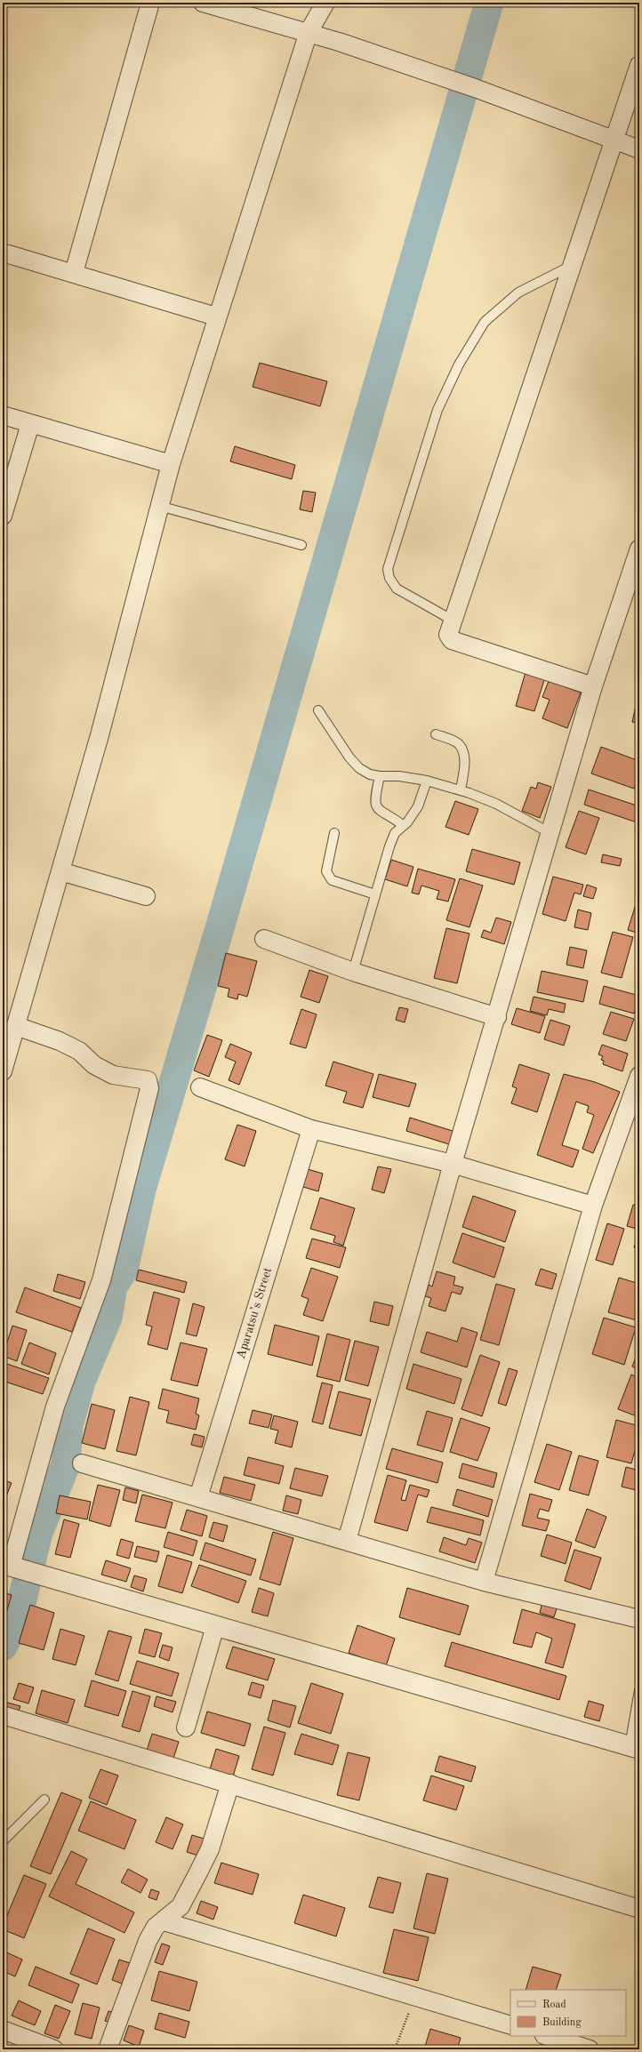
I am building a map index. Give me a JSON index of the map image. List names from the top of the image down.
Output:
{
  "streets": {
    "street": ["Aparatsu’s Street"]
  },
  "legend": ["Road", "Building"]
}
